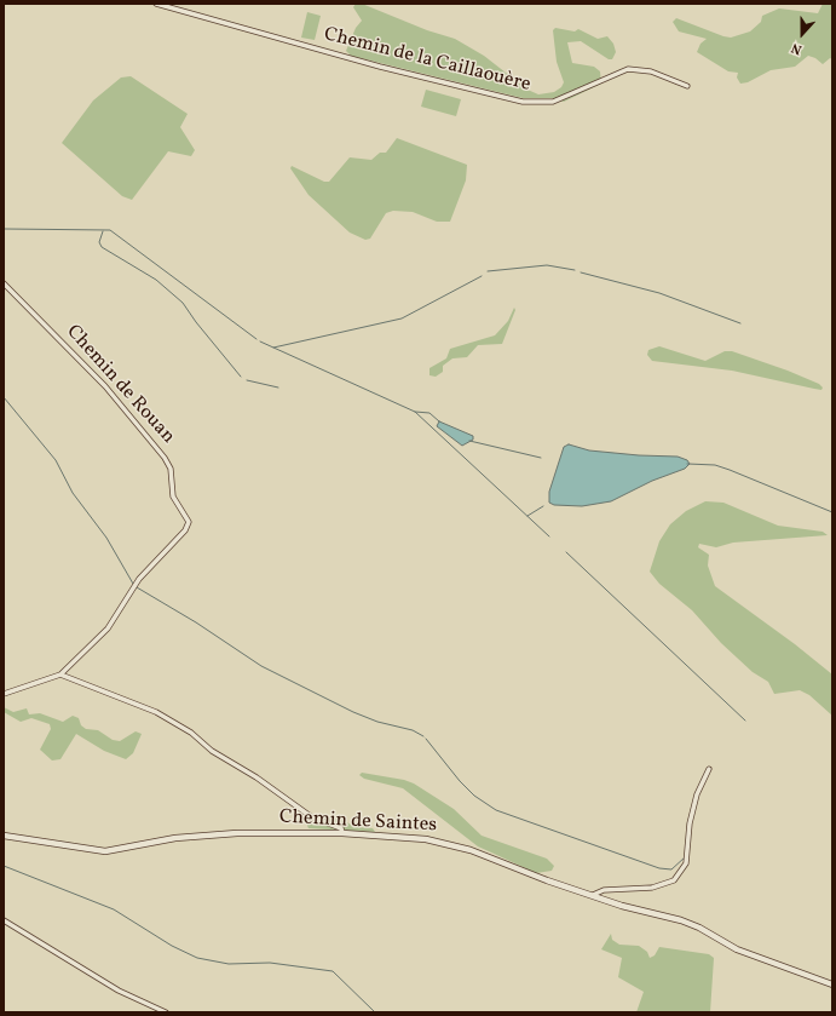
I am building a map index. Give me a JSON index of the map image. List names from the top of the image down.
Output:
{
  "streets": {
    "street": ["Chemin de la Caillaouère", "Chemin de Rouan", "Chemin de Saintes"]
  },
  "north": "bottom"
}
